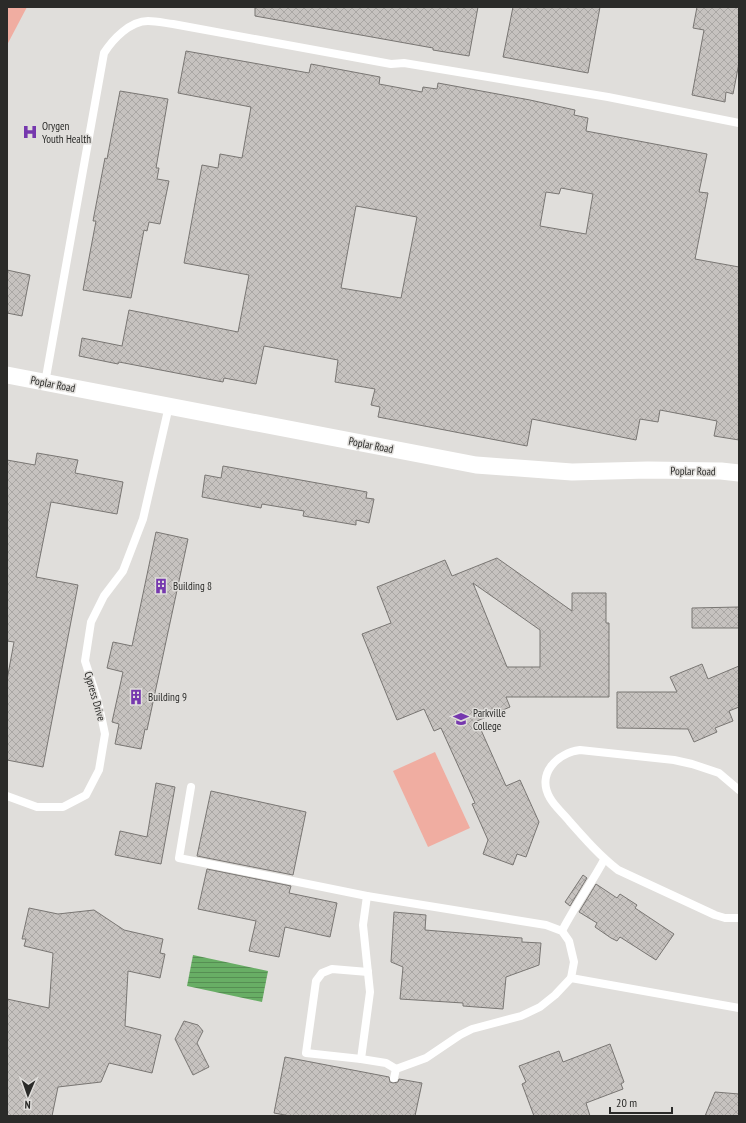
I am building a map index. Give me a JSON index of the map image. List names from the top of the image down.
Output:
{
  "streets": {
    "street": ["Poplar Road"],
    "lane": ["Cypress Drive"]
  },
  "crossings": [
    ["Poplar Road", "Cypress Drive"]
  ],
  "places": {
    "hospital": ["Orygen Youth Health"],
    "building": ["Building 8", "Building 9"],
    "school or university": ["Parkville College"]
  },
  "scale_bar": "20 m",
  "north": "bottom"
}
